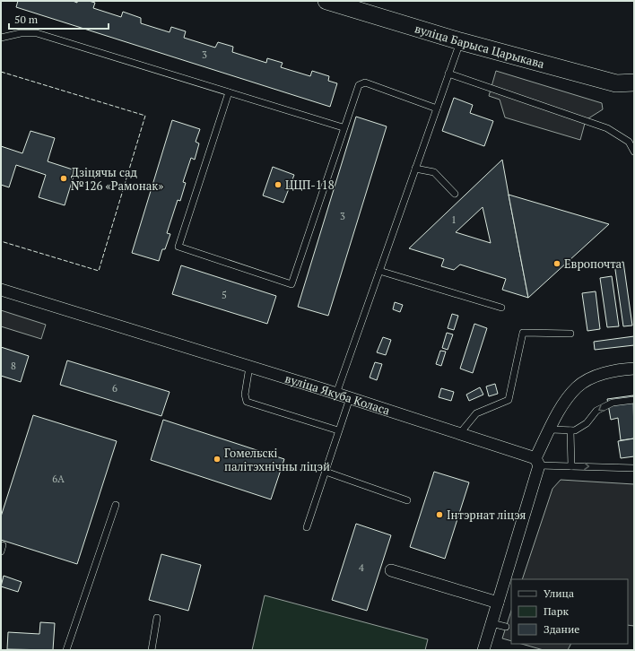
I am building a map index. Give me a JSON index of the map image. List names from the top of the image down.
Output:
{
  "streets": {
    "main road": ["вуліца Барыса Царыкава"],
    "street": ["вуліца Якуба Коласа"]
  },
  "places": [
    "Дзіцячы сад №126 «Рамонак»",
    "ЦЦП-118",
    "Европочта",
    "Гомельскі палітэхнічны ліцэй",
    "Інтэрнат ліцэя"
  ],
  "house_numbers": [
    "3",
    "3",
    "1",
    "5",
    "8",
    "6",
    "6А",
    "4"
  ],
  "legend": ["Улица", "Парк", "Здание"],
  "scale_bar": "50 m"
}
